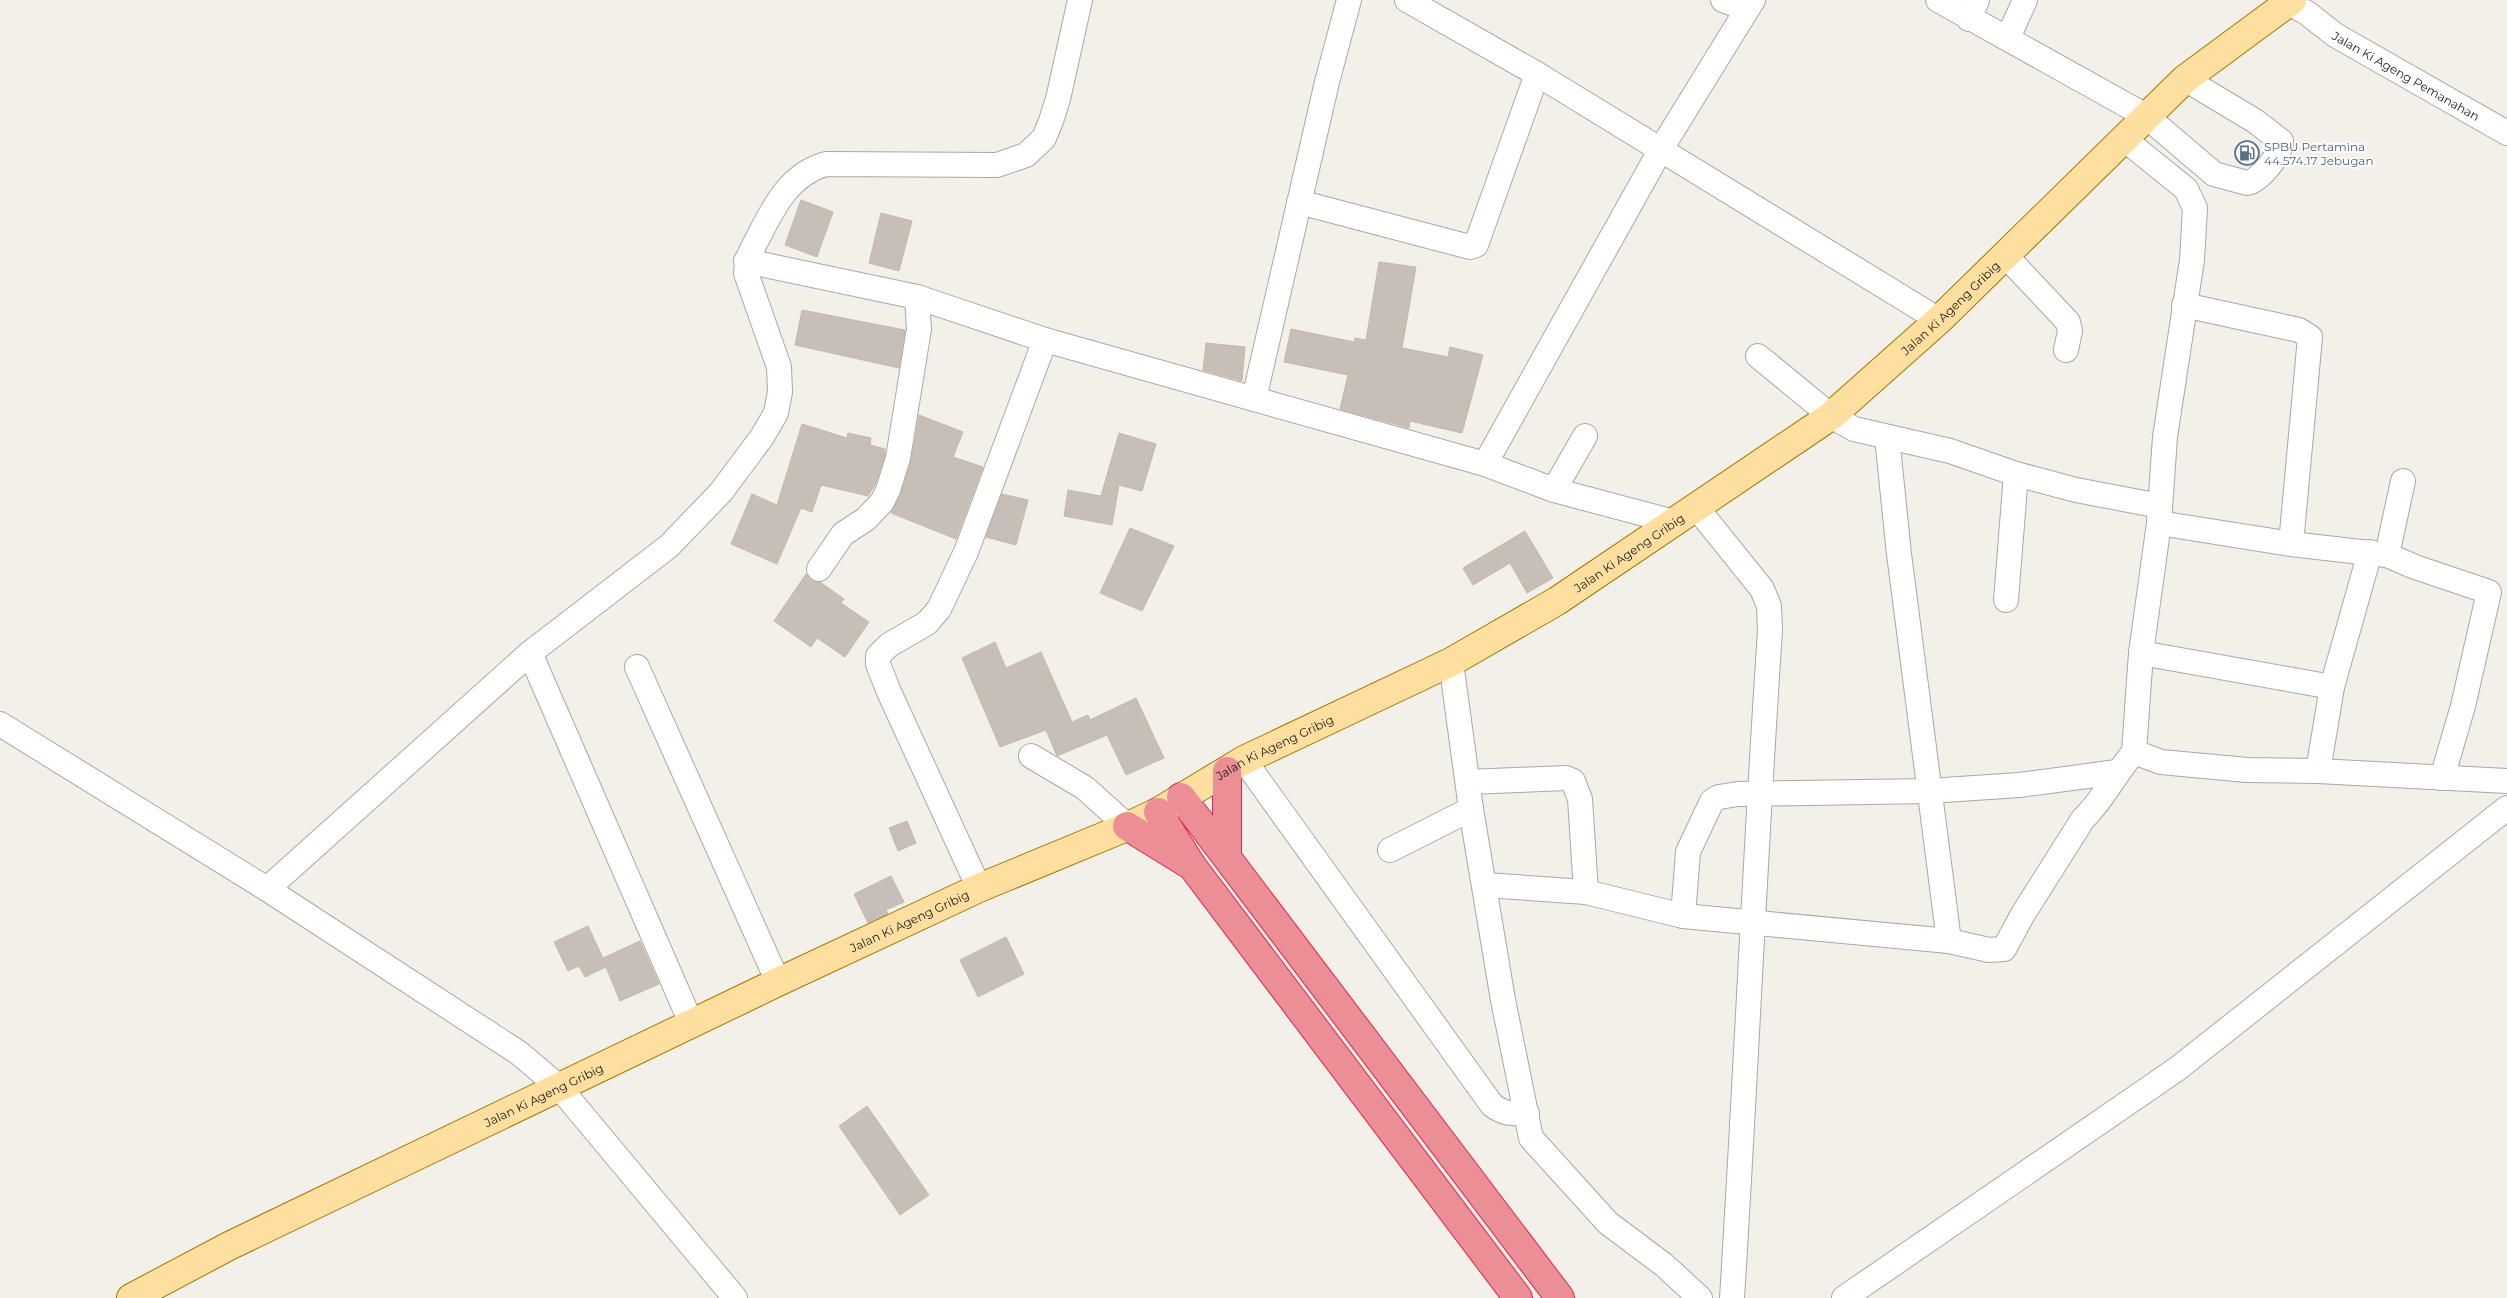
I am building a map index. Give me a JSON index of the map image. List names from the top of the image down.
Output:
{
  "streets": {
    "main road": ["Jalan Ki Ageng Gribig"],
    "street": ["Jalan Ki Ageng Pemanahan"]
  },
  "crossings": [
    ["Jalan Ki Ageng Pemanahan", "Jalan Ki Ageng Gribig"]
  ],
  "places": {
    "fuel station": ["SPBU Pertamina 44.574.17 Jebugan"]
  }
}
